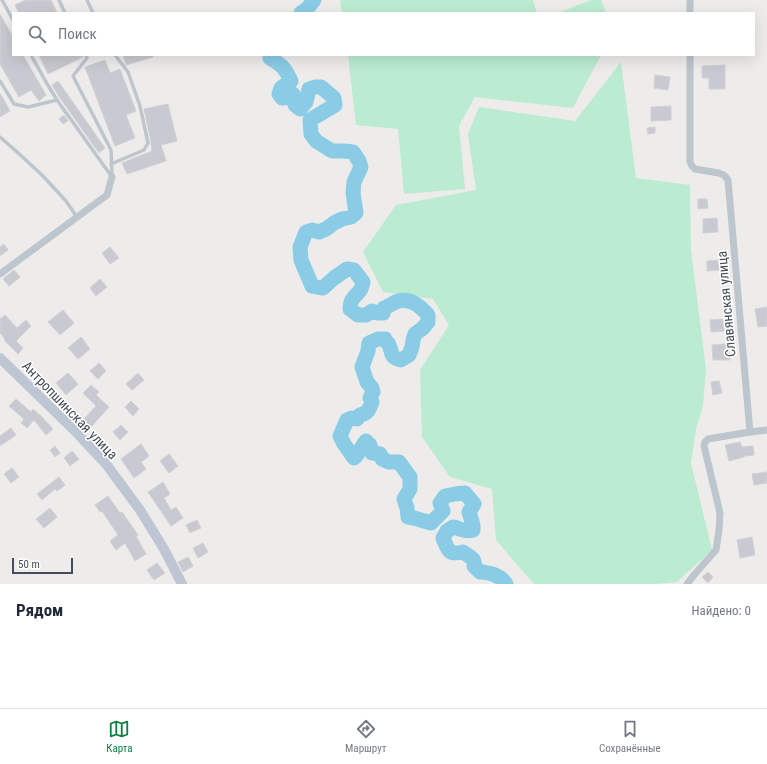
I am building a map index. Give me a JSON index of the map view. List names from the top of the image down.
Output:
{
  "streets": {
    "street": ["Славянская улица", "Антропшинская улица"]
  },
  "scale_bar": "50 m",
  "page": {
    "search": "Поиск",
    "scale": "50 m",
    "heading": ["Рядом", "Найдено: 0"],
    "nav": ["Карта", "Маршрут", "Сохранённые"]
  }
}
